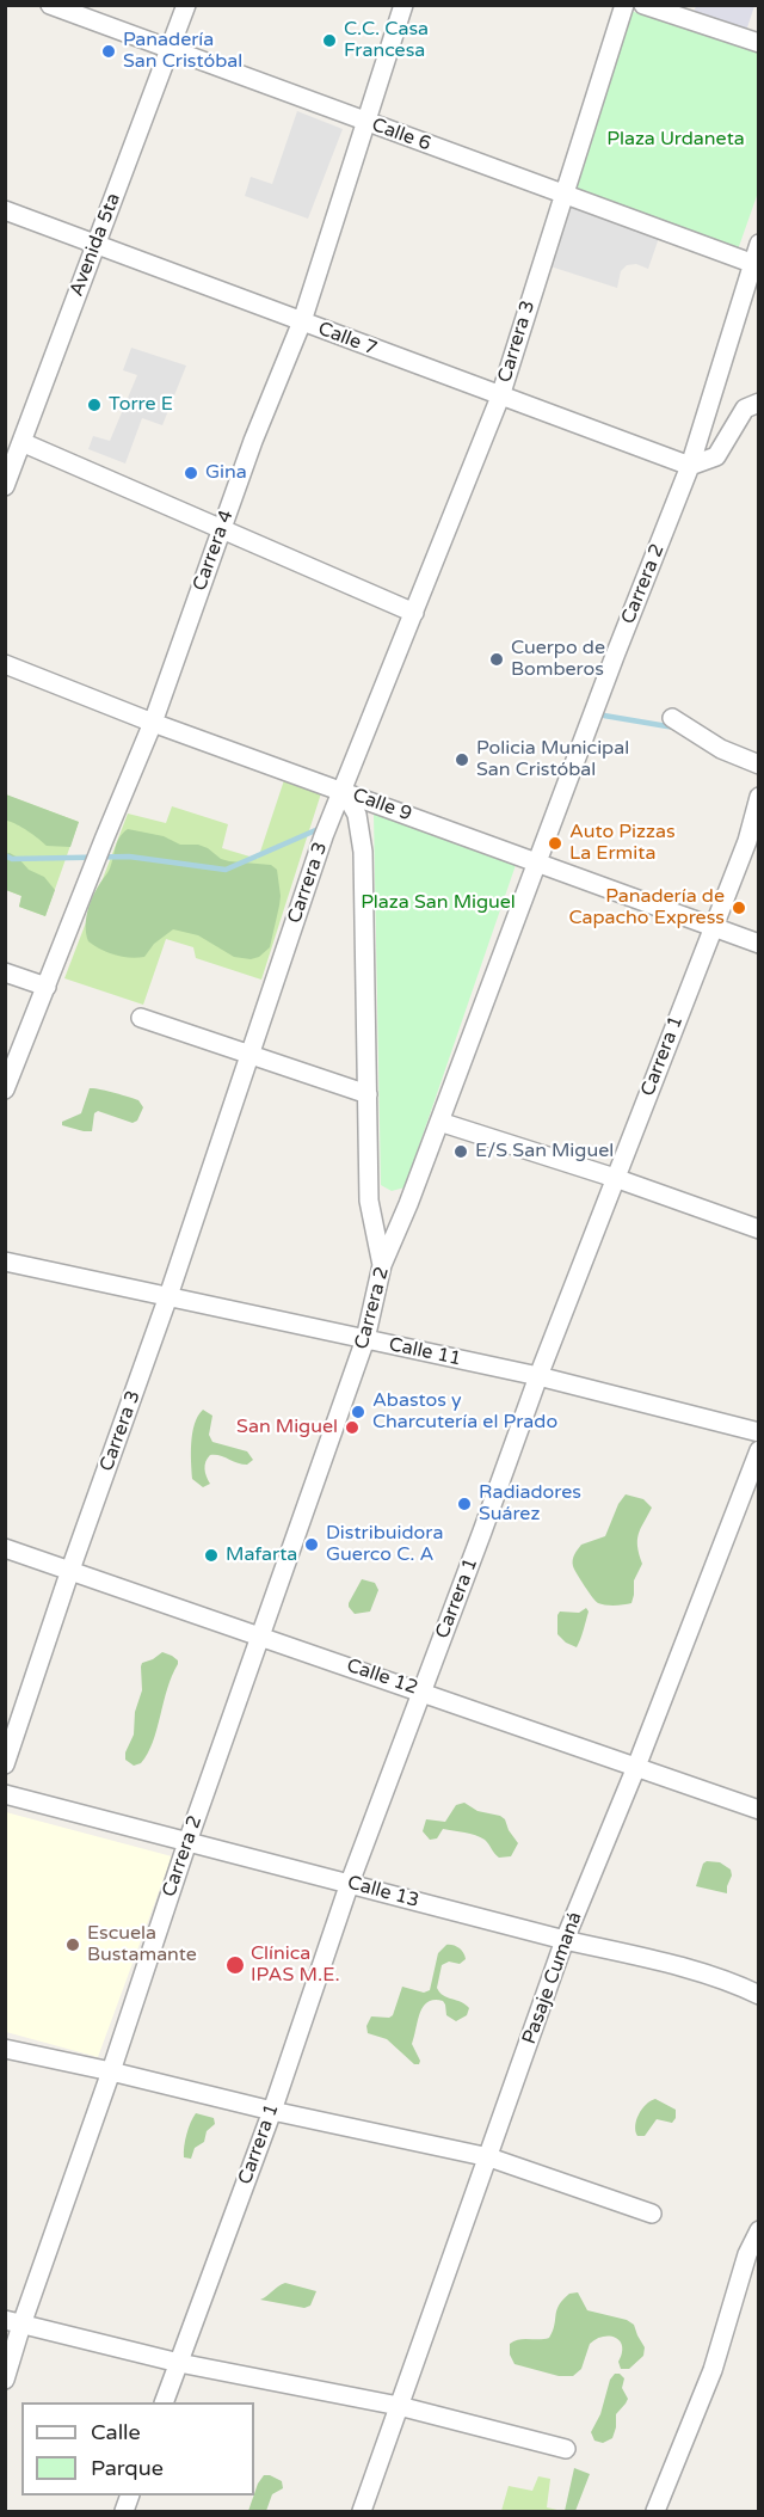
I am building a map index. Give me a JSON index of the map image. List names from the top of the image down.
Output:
{
  "streets": {
    "street": [
      "Calle 6",
      "Avenida 5ta",
      "Calle 7",
      "Carrera 3",
      "Carrera 4",
      "Carrera 2",
      "Calle 9",
      "Carrera 1",
      "Calle 11",
      "Calle 12",
      "Calle 13",
      "Pasaje Cumaná"
    ]
  },
  "crossings": [
    ["Calle 6", "Avenida 5ta"],
    ["Calle 6", "Carrera 3"],
    ["Calle 6", "Carrera 4"],
    ["Calle 6", "Carrera 2"],
    ["Avenida 5ta", "Calle 7"],
    ["Calle 7", "Carrera 3"],
    ["Calle 7", "Carrera 4"],
    ["Calle 7", "Carrera 2"],
    ["Carrera 3", "Calle 9"],
    ["Carrera 3", "Calle 11"],
    ["Carrera 3", "Calle 12"],
    ["Carrera 4", "Calle 9"],
    ["Carrera 2", "Calle 9"],
    ["Carrera 2", "Calle 11"],
    ["Carrera 2", "Calle 12"],
    ["Carrera 2", "Calle 13"],
    ["Calle 9", "Carrera 1"],
    ["Carrera 1", "Calle 11"],
    ["Carrera 1", "Calle 12"],
    ["Carrera 1", "Calle 13"],
    ["Calle 12", "Pasaje Cumaná"],
    ["Calle 13", "Pasaje Cumaná"]
  ],
  "parks": ["Plaza Urdaneta", "Plaza San Miguel"],
  "places": [
    "C.C. Casa Francesa",
    "Panadería San Cristóbal",
    "Torre E",
    "Gina",
    "Cuerpo de Bomberos",
    "Policia Municipal San Cristóbal",
    "Auto Pizzas La Ermita",
    "Panadería de Capacho Express",
    "E/S San Miguel",
    "Abastos y Charcutería el Prado",
    "San Miguel",
    "Radiadores Suárez",
    "Distribuidora Guerco C. A",
    "Mafarta",
    "Escuela Bustamante",
    "Clínica IPAS M.E."
  ],
  "legend": ["Calle", "Parque"]
}
